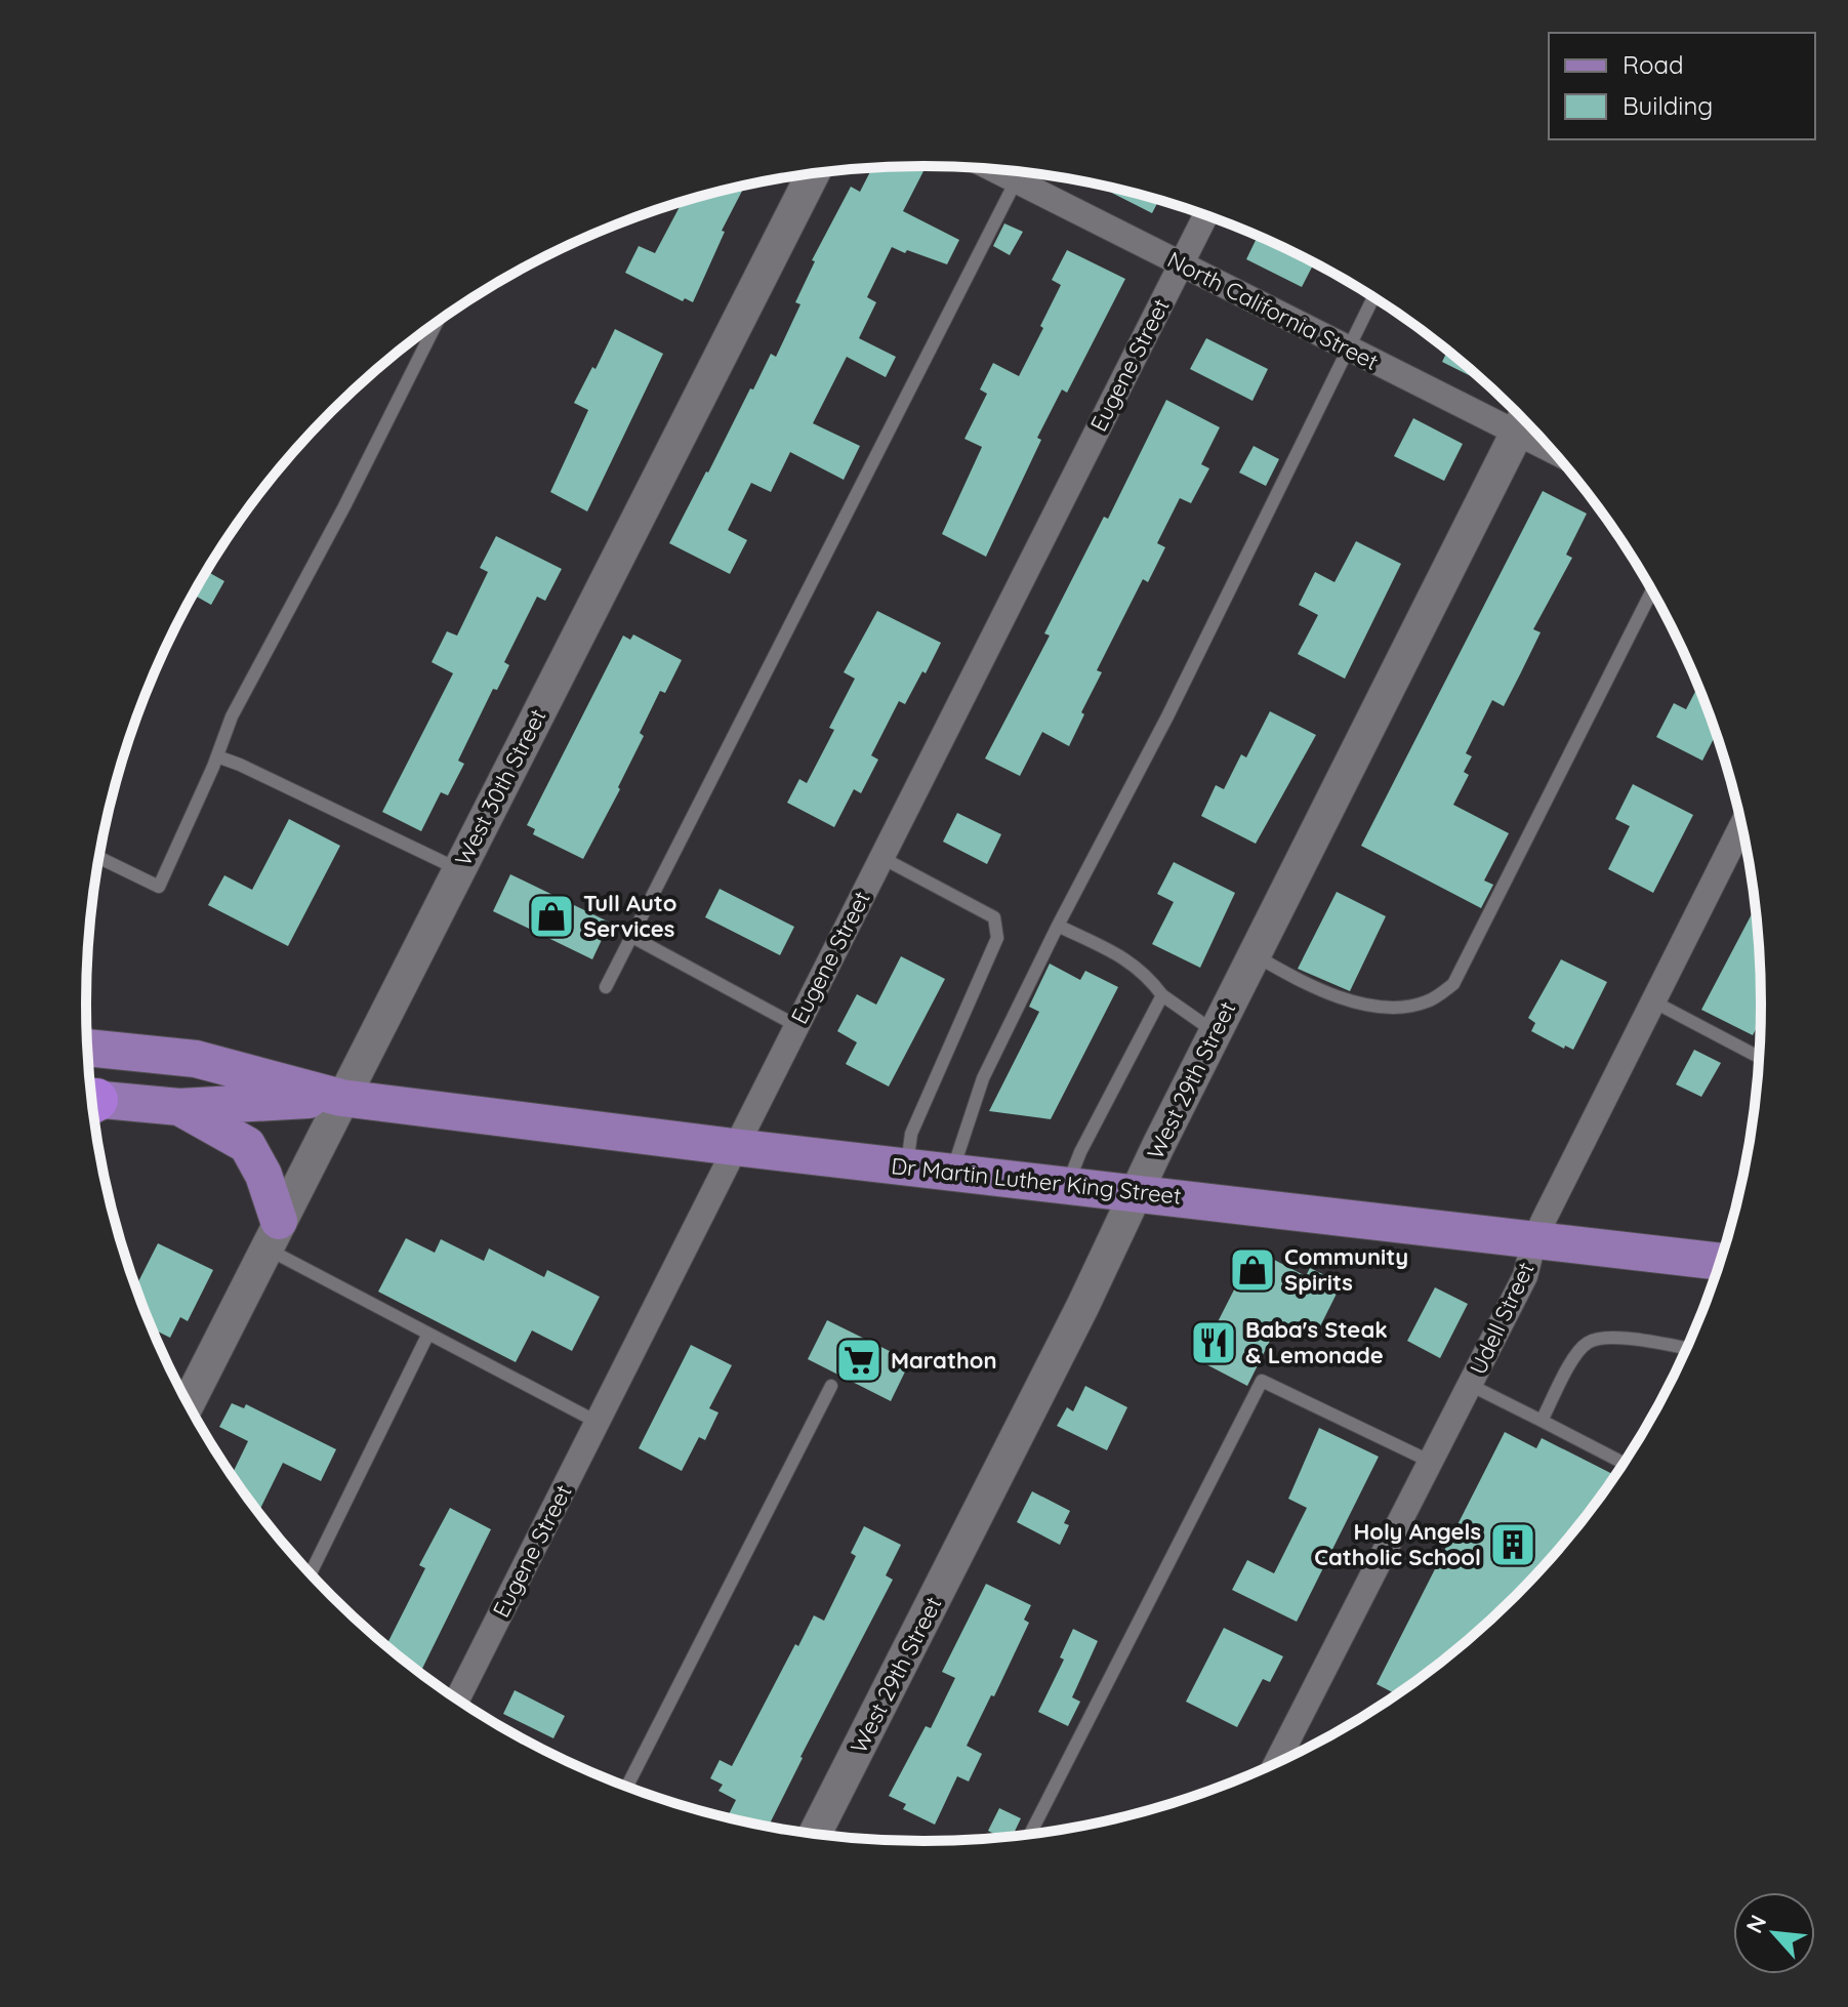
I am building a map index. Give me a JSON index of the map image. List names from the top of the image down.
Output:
{
  "streets": {
    "main road": ["West 30th Street", "West 29th Street", "Dr Martin Luther King Street"],
    "street": ["North California Street", "Eugene Street", "Udell Street"]
  },
  "crossings": [
    ["North California Street", "Eugene Street"],
    ["North California Street", "West 29th Street"],
    ["Eugene Street", "Dr Martin Luther King Street"],
    ["West 30th Street", "Dr Martin Luther King Street"],
    ["West 29th Street", "Dr Martin Luther King Street"],
    ["Dr Martin Luther King Street", "Udell Street"]
  ],
  "places": {
    "shop": ["Tull Auto Services", "Community Spirits"],
    "restaurant": ["Baba's Steak & Lemonade"],
    "supermarket": ["Marathon"],
    "building": ["Holy Angels Catholic School"]
  },
  "legend": ["Road", "Building"],
  "north": "top left"
}
